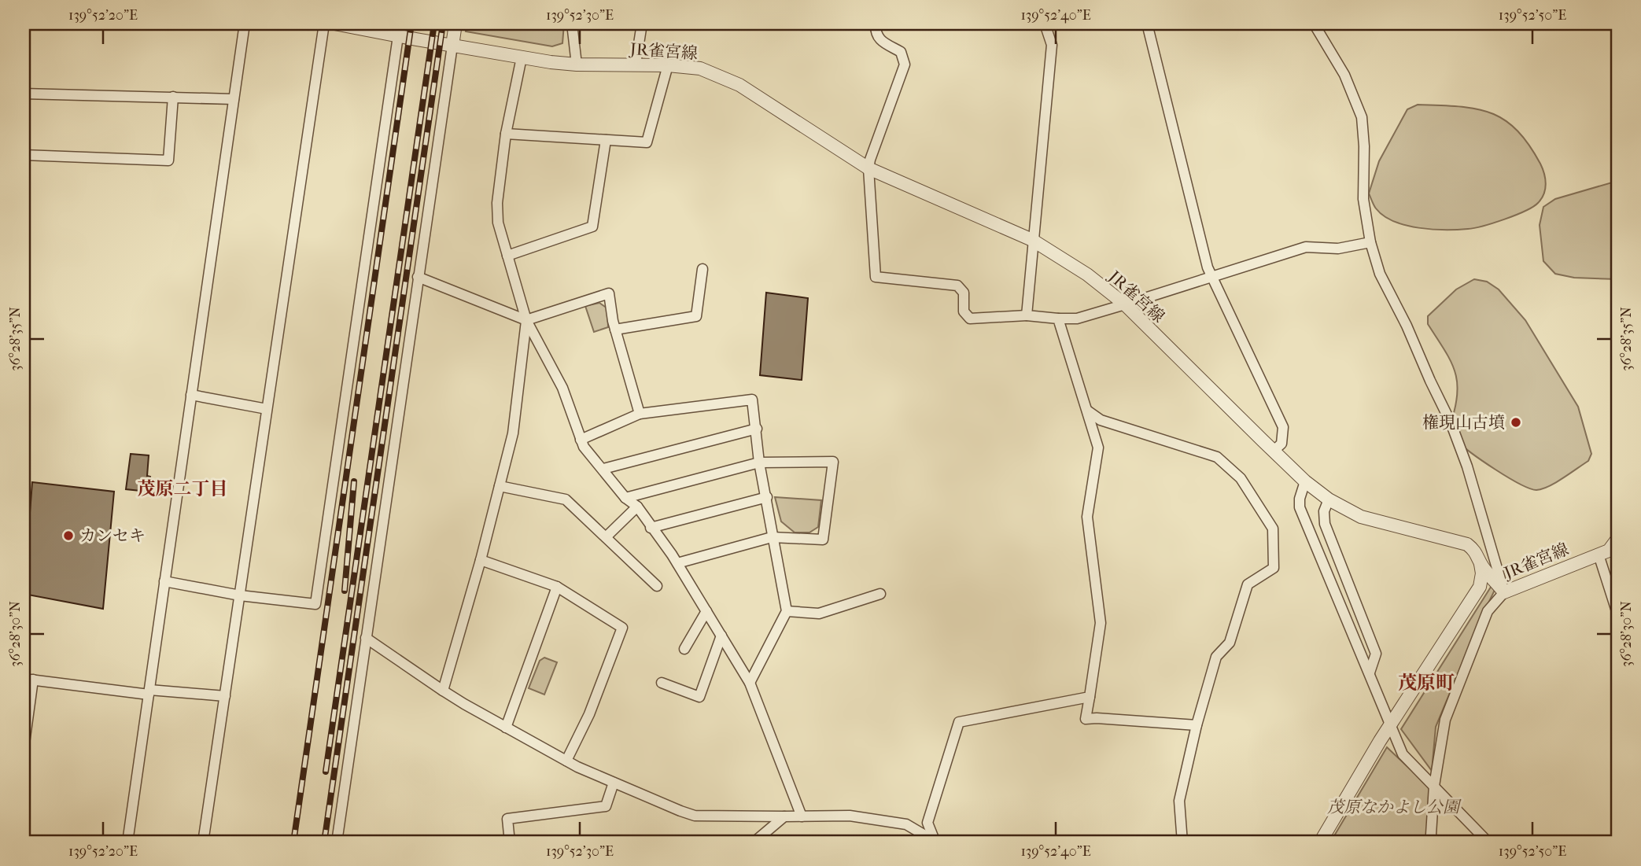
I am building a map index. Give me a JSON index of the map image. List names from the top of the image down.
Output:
{
  "streets": {
    "street": ["JR雀宮線"]
  },
  "districts": ["茂原二丁目", "茂原町"],
  "parks": ["茂原なかよし公園"],
  "places": ["権現山古墳", "カンセキ"],
  "coordinates": [
    "139°52'20\"E",
    "139°52'30\"E",
    "139°52'40\"E",
    "139°52'50\"E",
    "36°28'35\"N",
    "36°28'30\"N"
  ]
}
